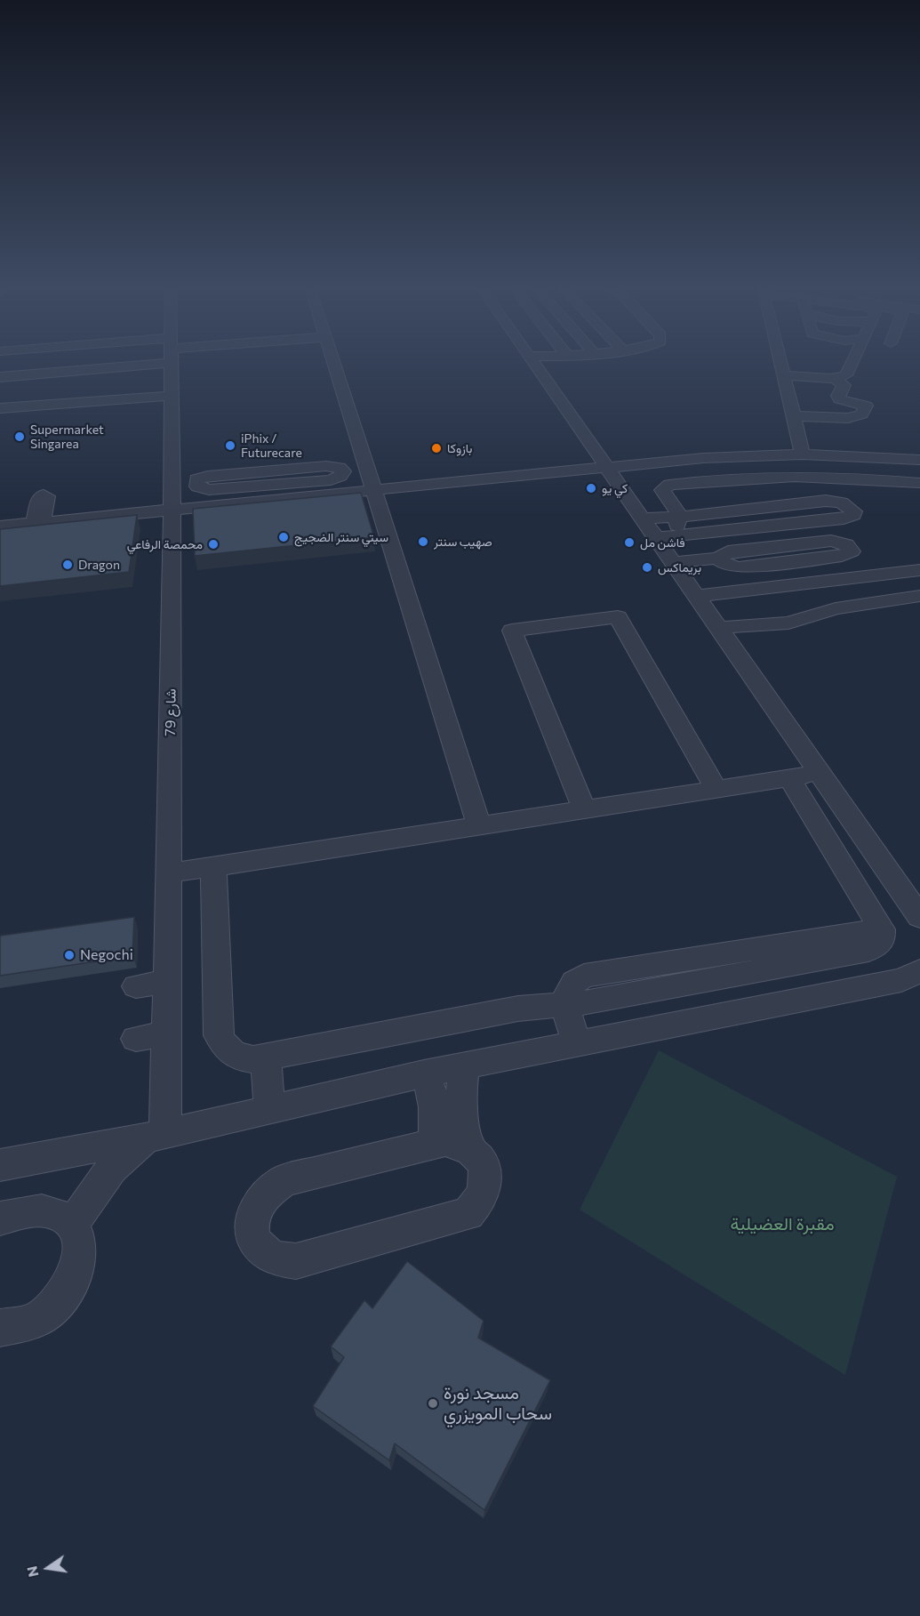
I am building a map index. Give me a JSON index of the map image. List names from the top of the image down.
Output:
{
  "streets": {
    "street": ["شارع 79"]
  },
  "parks": ["مقبرة العضيلية"],
  "places": [
    "Supermarket Singarea",
    "iPhix / Futurecare",
    "بازوكا",
    "كي يو",
    "سيتي سنتر الضجيج",
    "صهيب سنتر",
    "فاشن مل",
    "محمصة الرفاعي",
    "Dragon",
    "بريماكس",
    "Negochi",
    "مسجد نورة سحاب المويزري"
  ],
  "north": "left"
}
